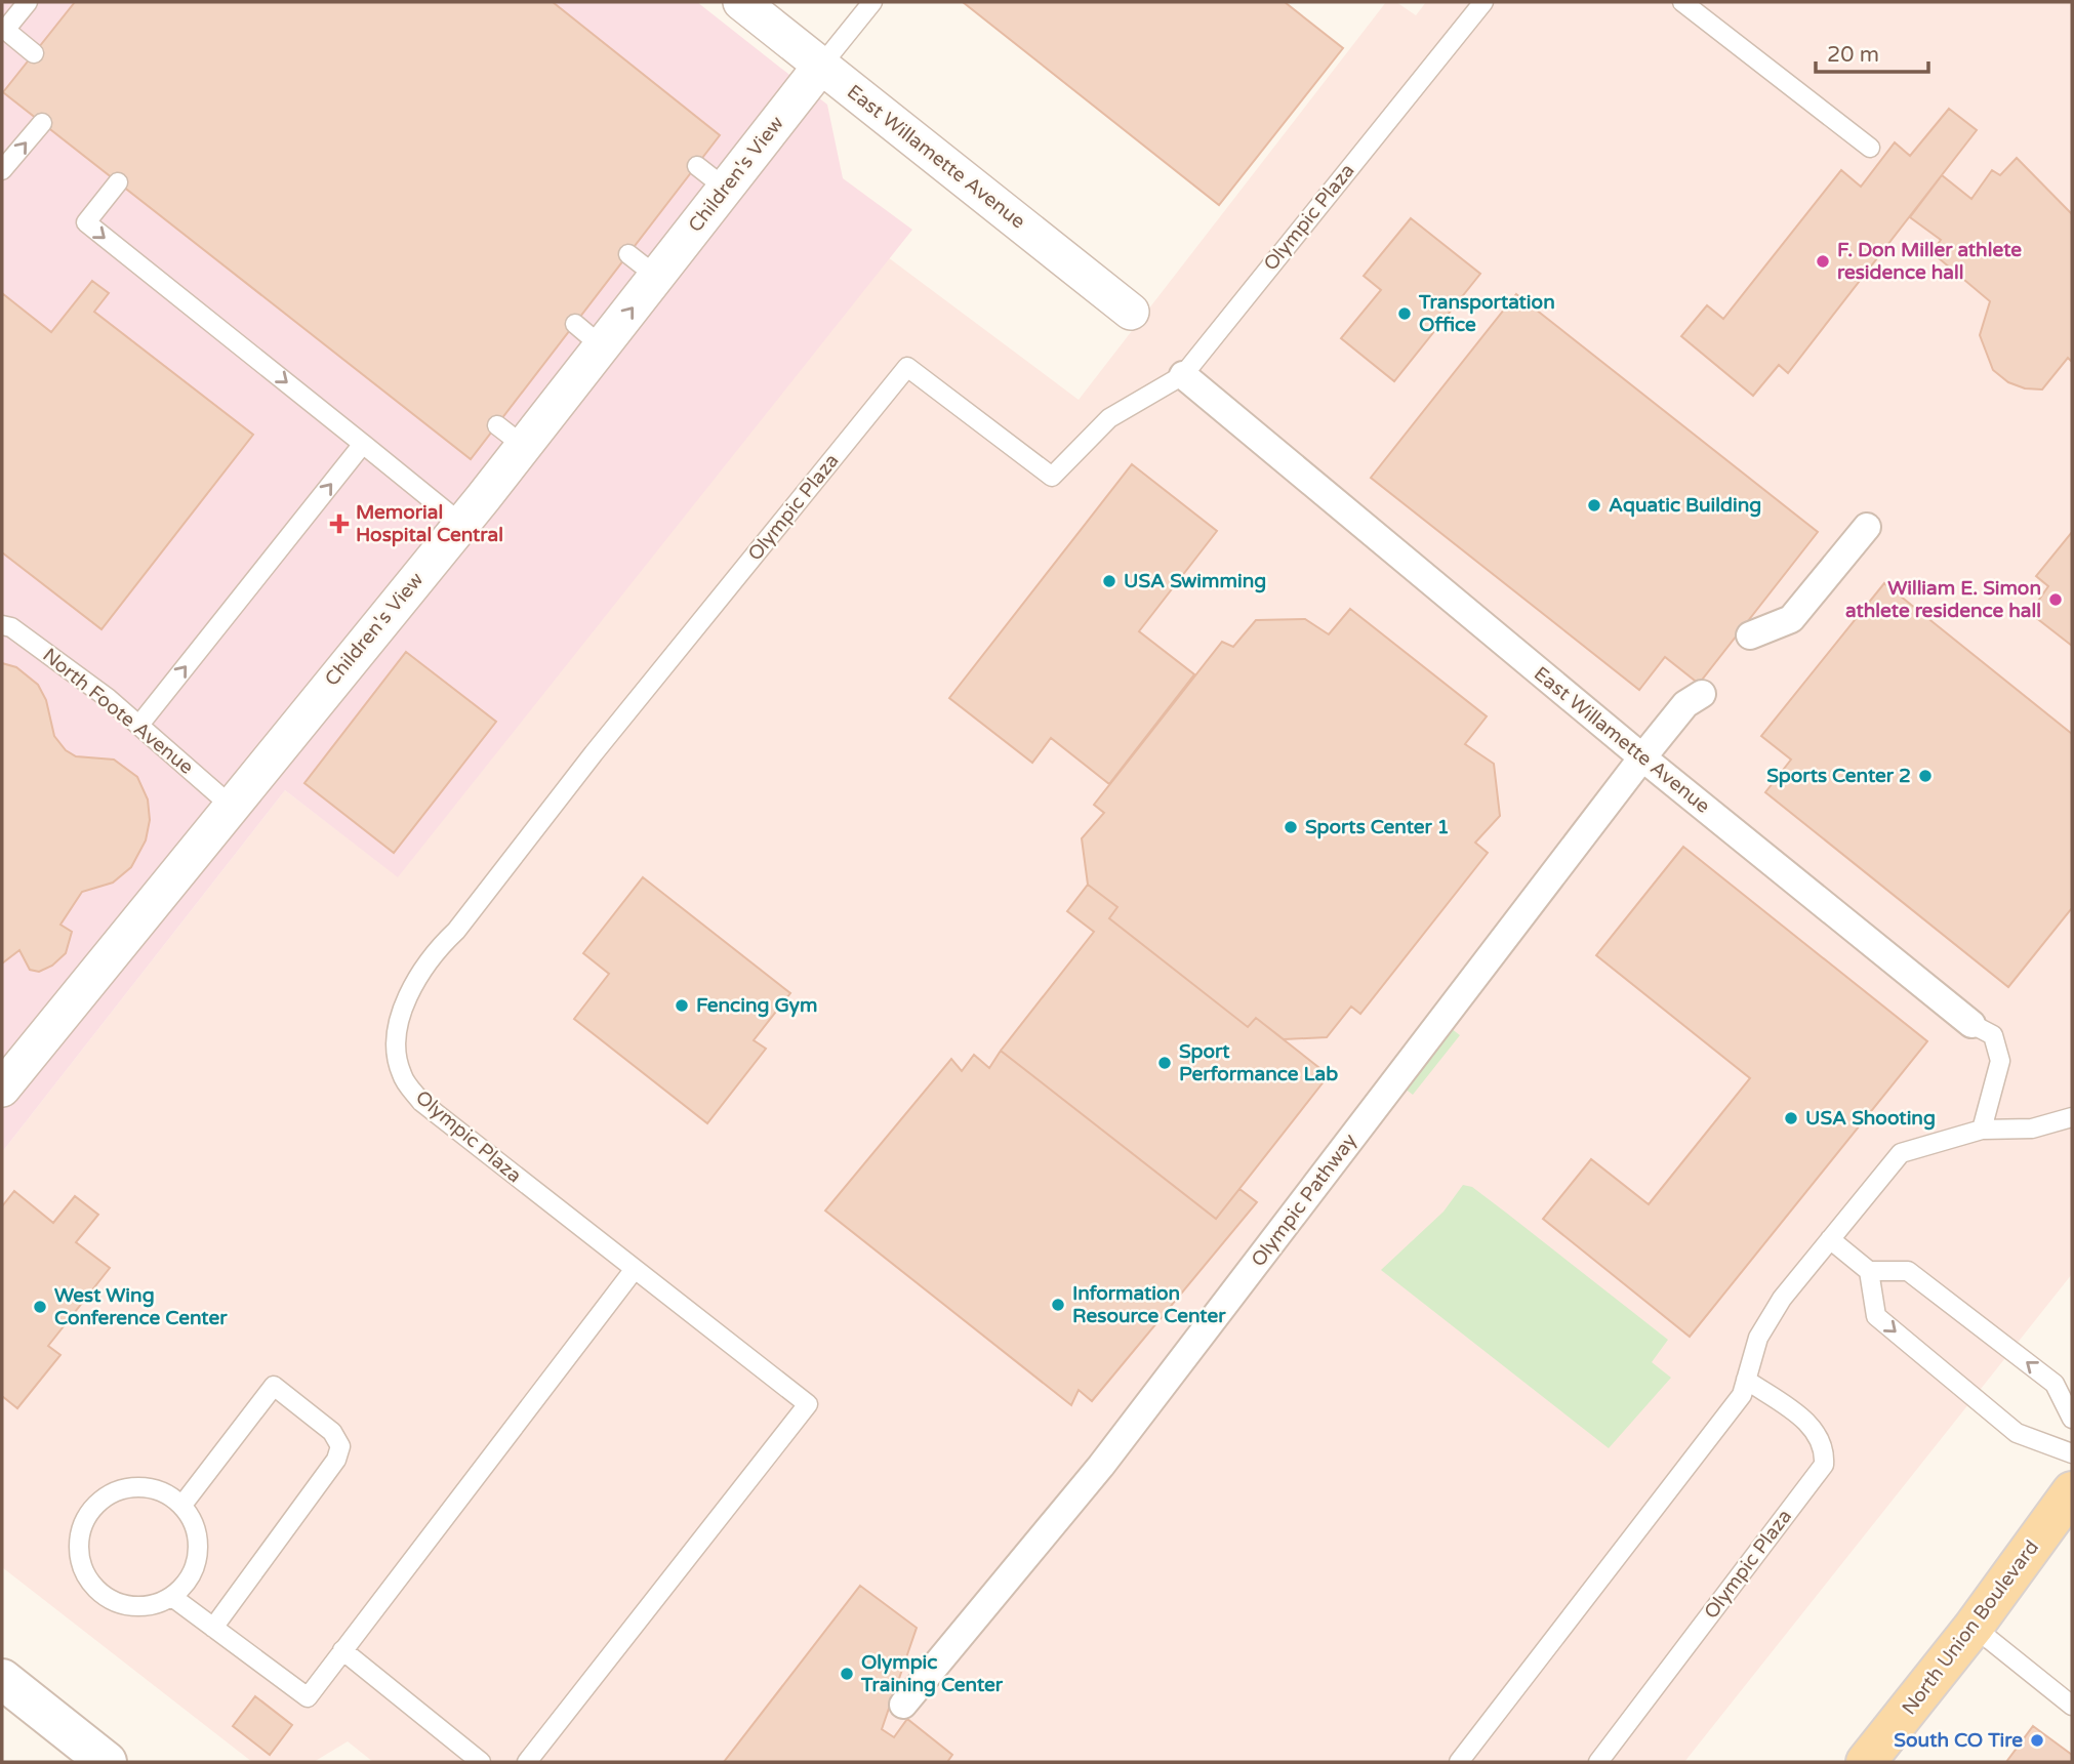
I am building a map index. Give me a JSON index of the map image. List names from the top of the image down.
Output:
{
  "streets": {
    "main road": ["North Union Boulevard"],
    "street": ["East Willamette Avenue", "Children's View", "Olympic Pathway"],
    "lane": ["Olympic Plaza", "North Foote Avenue"]
  },
  "crossings": [
    ["East Willamette Avenue", "Children's View"],
    ["East Willamette Avenue", "Olympic Plaza"],
    ["East Willamette Avenue", "Olympic Pathway"],
    ["Children's View", "North Foote Avenue"]
  ],
  "places": {
    "other": [
      "F. Don Miller athlete residence hall",
      "Transportation Office",
      "Aquatic Building",
      "USA Swimming",
      "William E. Simon athlete residence hall",
      "Sports Center 2",
      "Sports Center 1",
      "Fencing Gym",
      "Sport Performance Lab",
      "USA Shooting",
      "Information Resource Center",
      "West Wing Conference Center",
      "Olympic Training Center",
      "South CO Tire"
    ],
    "health": ["Memorial Hospital Central"]
  },
  "scale_bar": "20 m"
}
